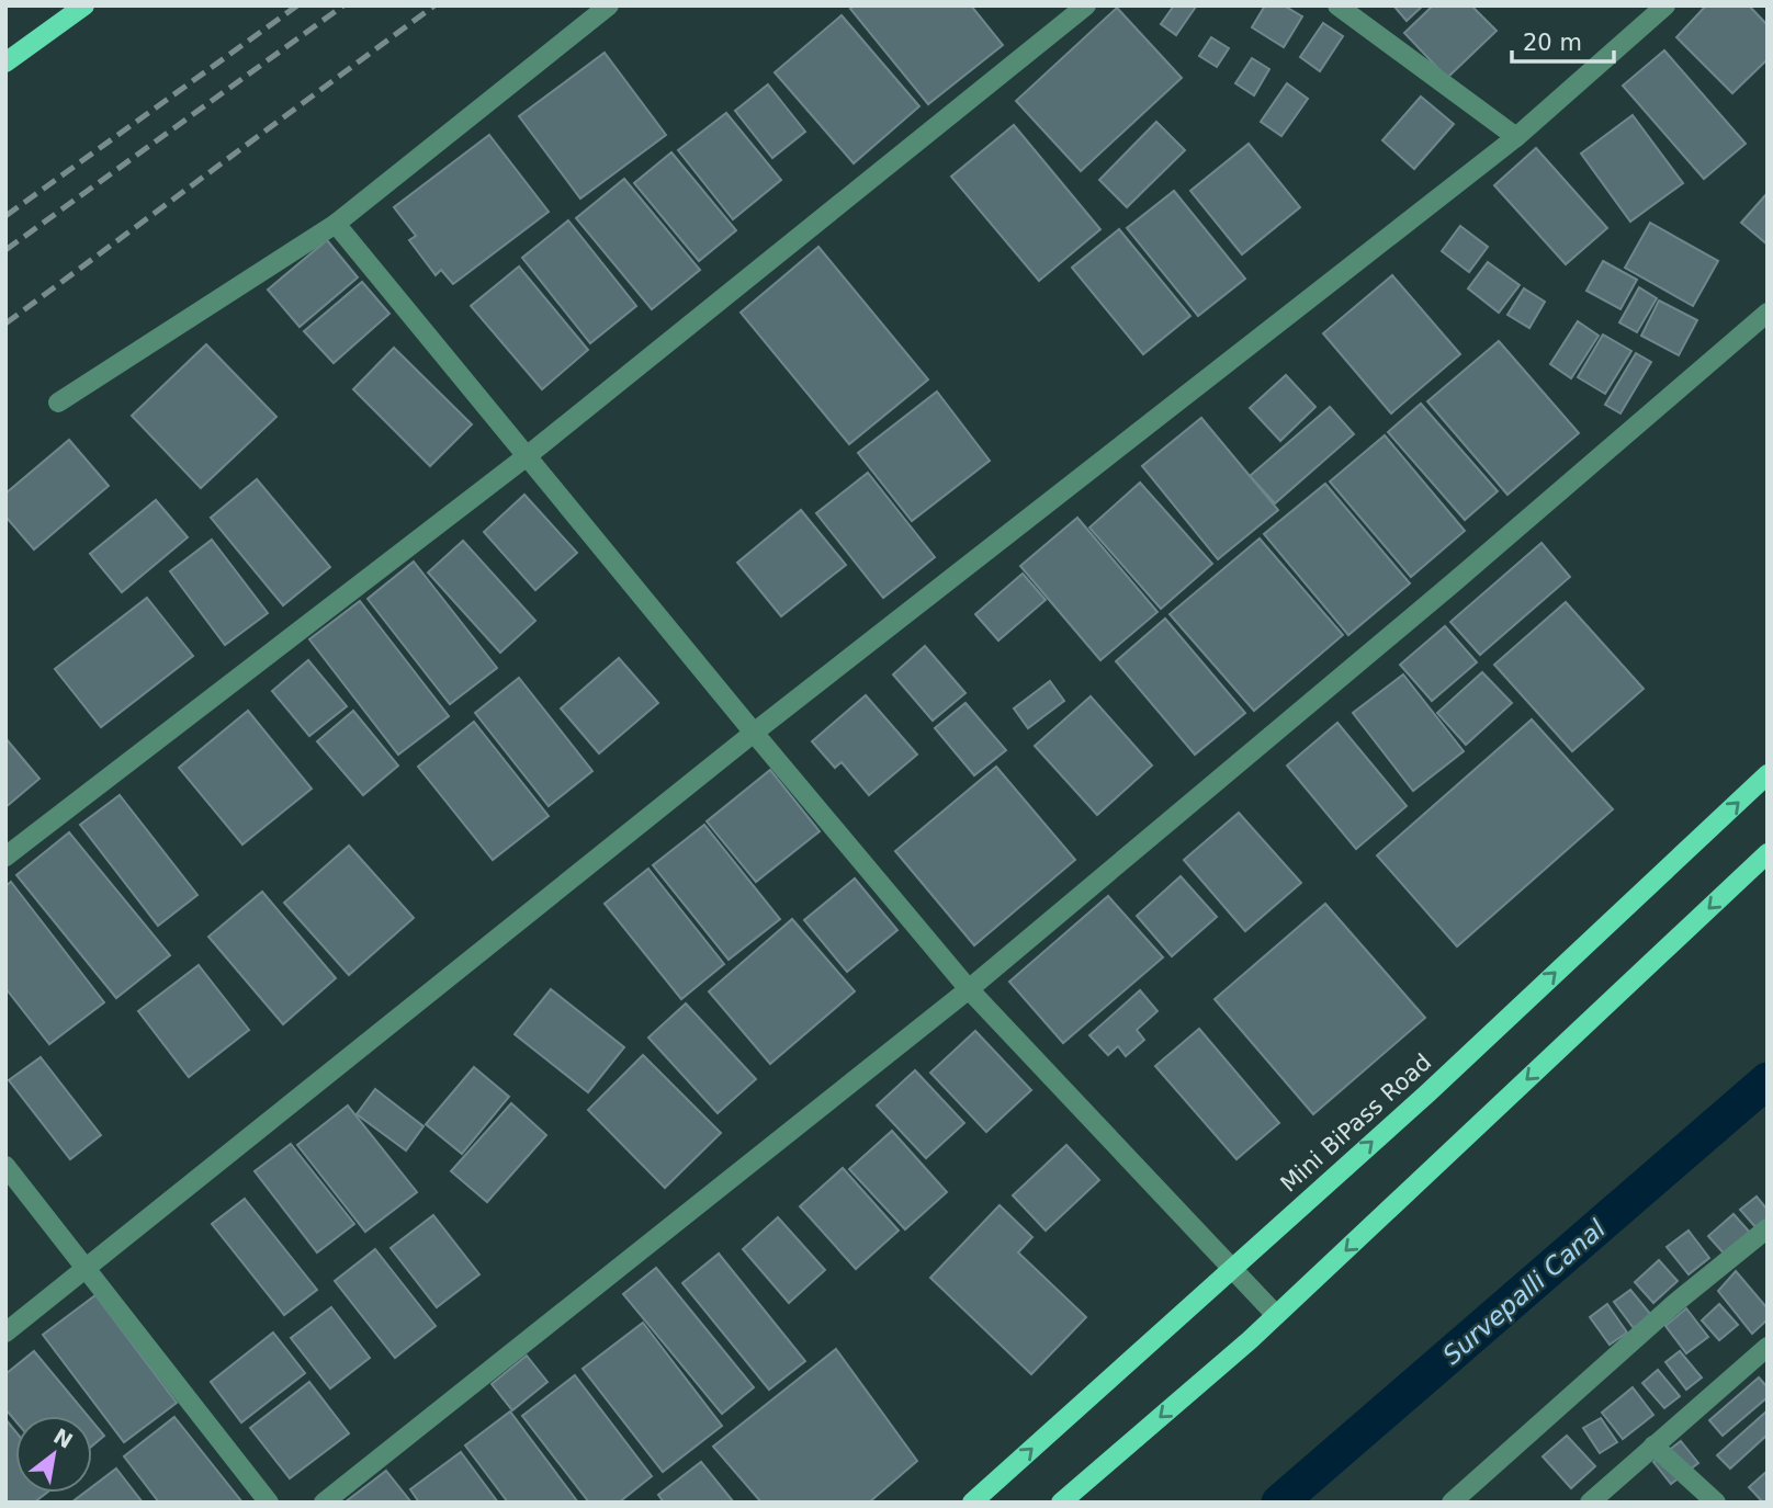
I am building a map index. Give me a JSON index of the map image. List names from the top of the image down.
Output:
{
  "streets": {
    "main road": ["Mini BiPass Road"]
  },
  "water": ["Survepalli Canal"],
  "scale_bar": "20 m",
  "north": "top right"
}
